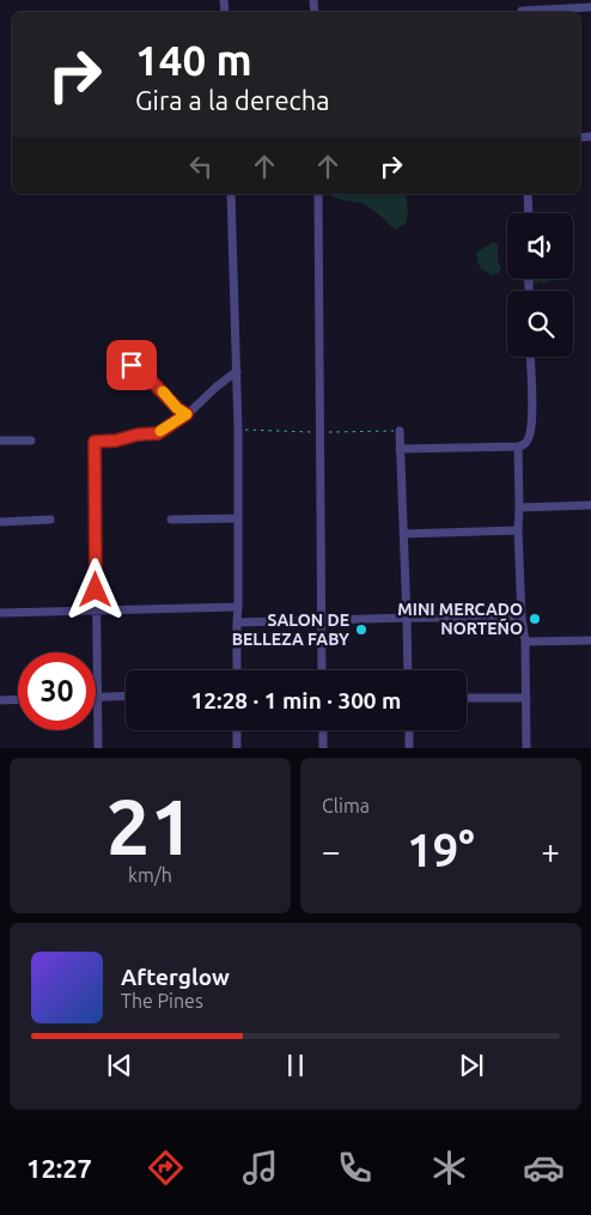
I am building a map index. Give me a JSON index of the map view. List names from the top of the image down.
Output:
{
  "places": ["MINI MERCADO NORTEÑO", "SALON DE BELLEZA FABY"],
  "page": {
    "turn": ["140 m", "Gira a la derecha"],
    "limit": "30",
    "trip": "12:28 · 1 min · 300 m",
    "tile": [
      ["21", "km/h"],
      "Clima"
    ],
    "heat": ["−", "19°", "+"],
    "song": ["Afterglow", "The Pines"],
    "tabs": "12:27"
  }
}
